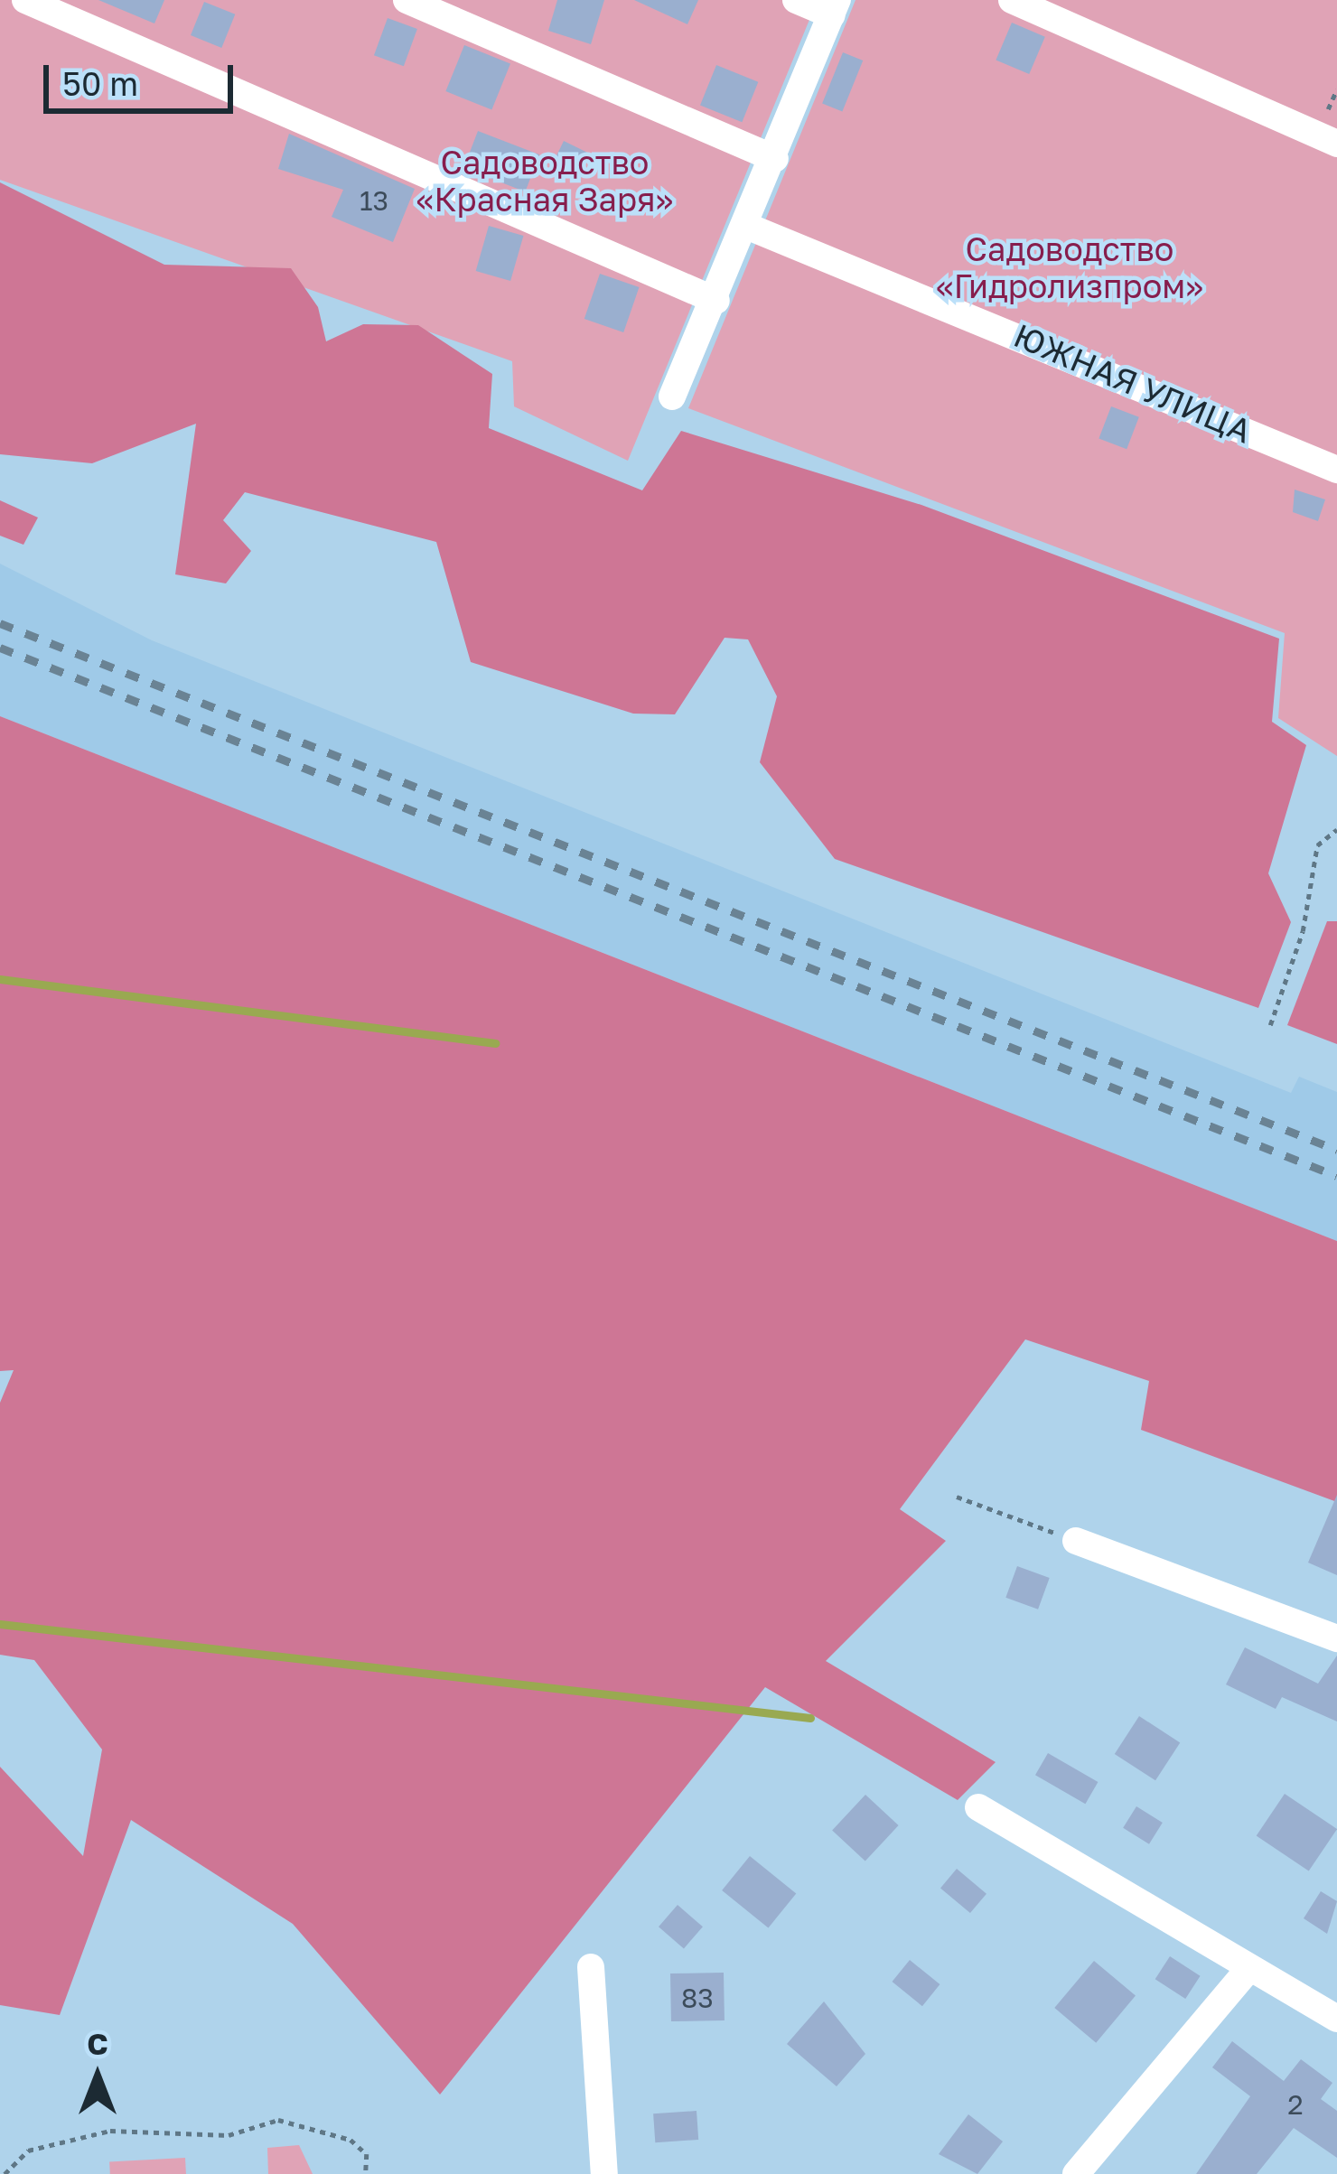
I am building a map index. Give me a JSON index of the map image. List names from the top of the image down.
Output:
{
  "streets": {
    "street": ["ЮЖНАЯ УЛИЦА"]
  },
  "parks": ["Садоводство «Красная Заря»", "Садоводство «Гидролизпром»"],
  "house_numbers": ["13", "83", "2"],
  "scale_bar": "50 m",
  "north": "top"
}
